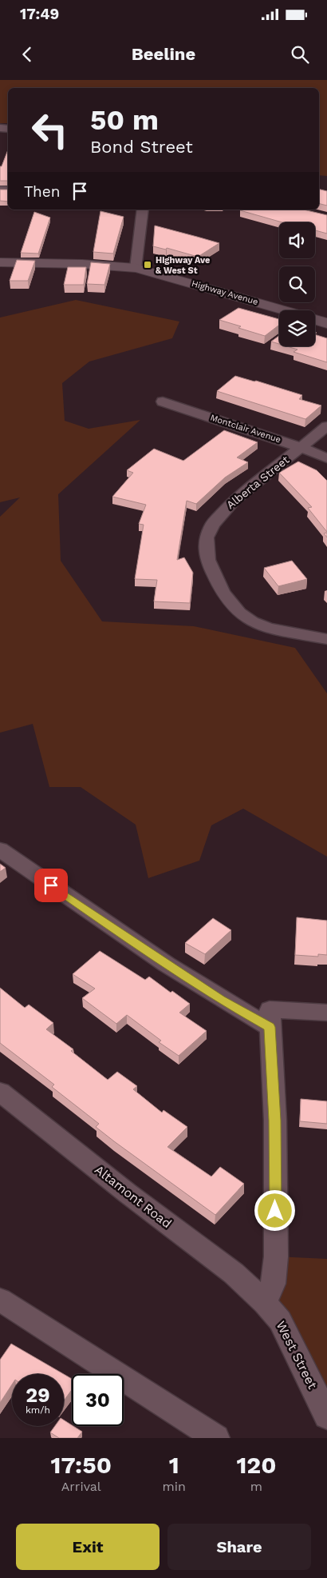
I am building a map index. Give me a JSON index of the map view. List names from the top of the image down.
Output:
{
  "streets": {
    "main road": ["Highway Avenue"],
    "street": [
      "Montclair Avenue",
      "Alberta Street",
      "Altamont Road",
      "West Street"
    ]
  },
  "crossings": [
    ["Montclair Avenue", "Alberta Street"],
    ["Altamont Road", "West Street"]
  ],
  "places": {
    "transit": ["Highway Ave & West St"]
  },
  "page": {
    "status": "17:49",
    "header": "Beeline",
    "turn": ["50 m", "Bond Street"],
    "then": "Then",
    "speed": "29 km/h",
    "limit": "30",
    "eta": [
      "17:50",
      "Arrival",
      "1",
      "min",
      "120",
      "m"
    ],
    "buttons": ["Exit", "Share"]
  }
}
